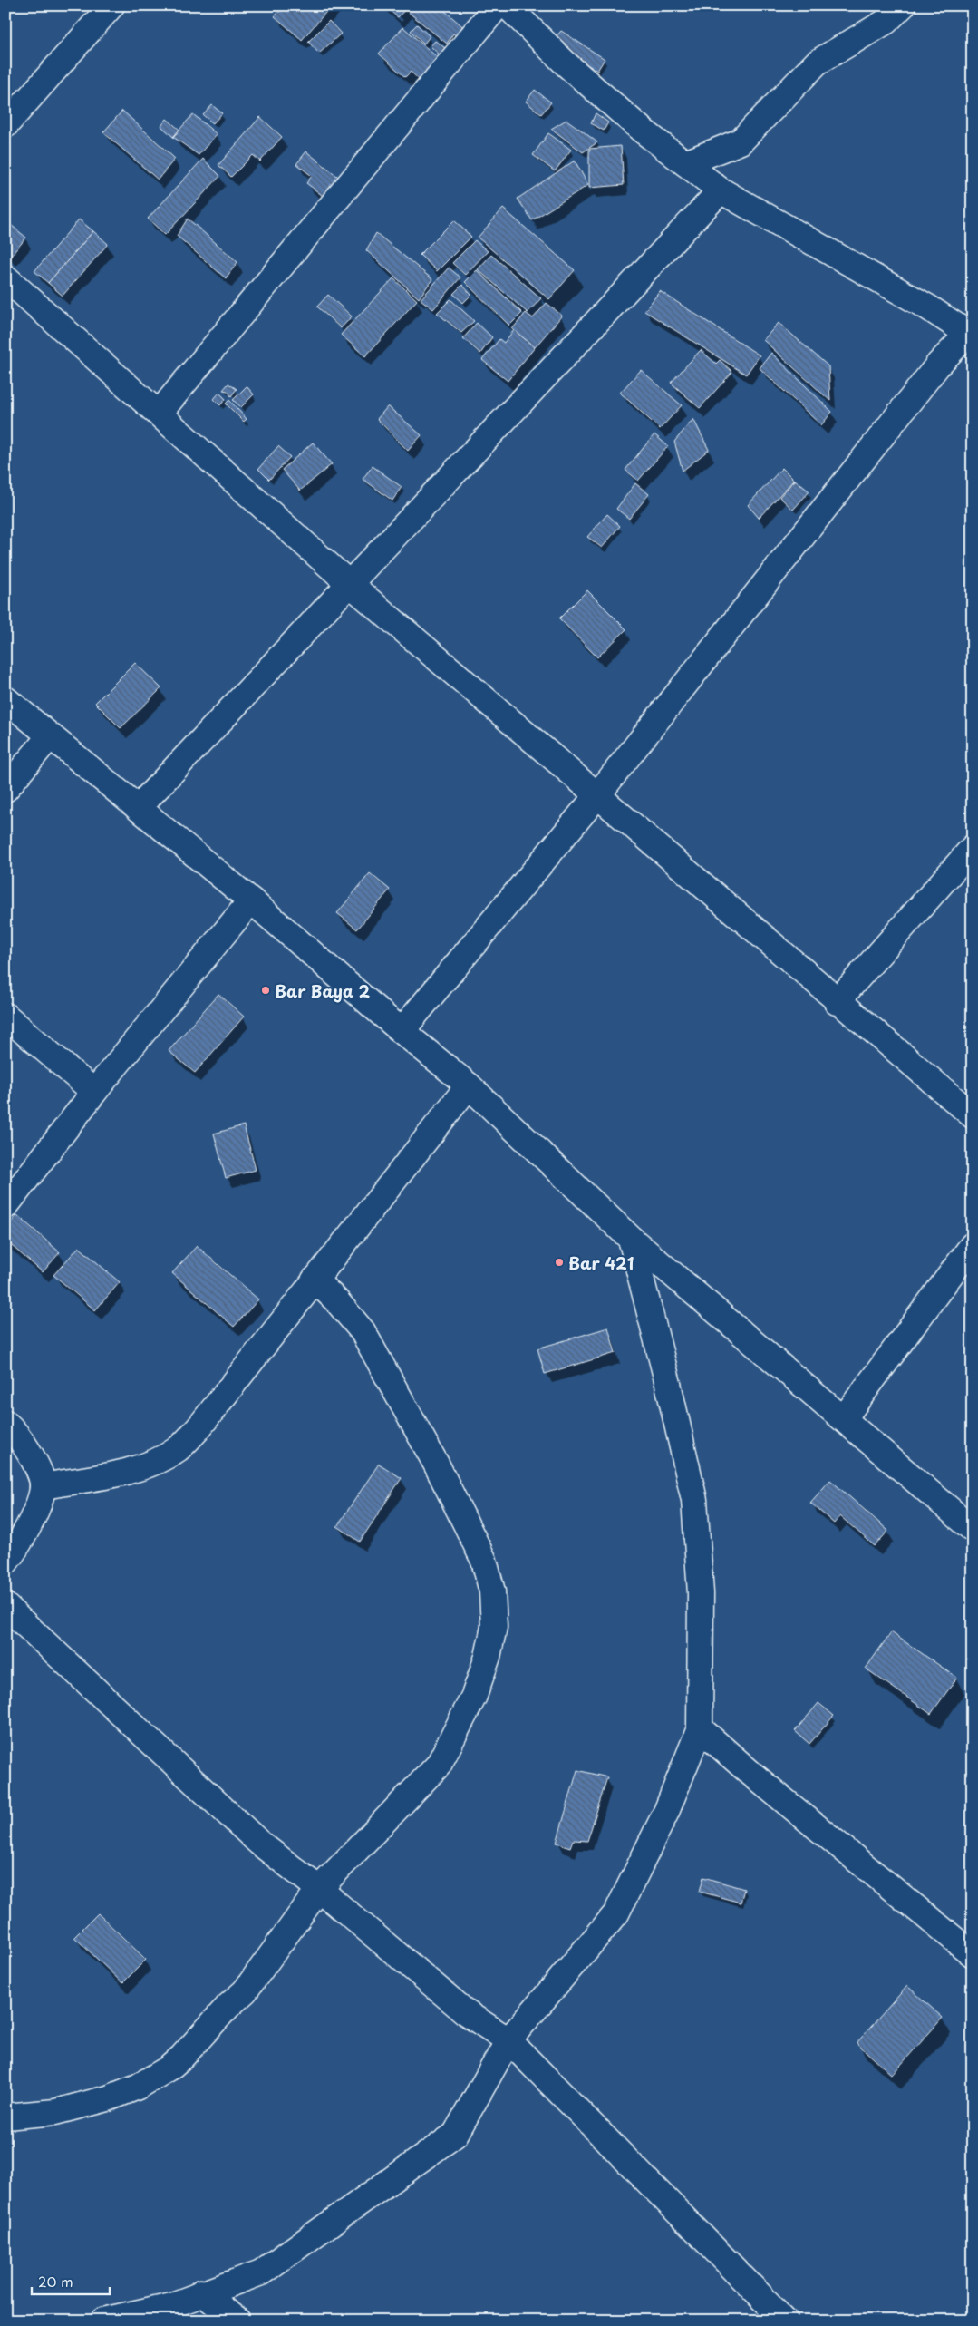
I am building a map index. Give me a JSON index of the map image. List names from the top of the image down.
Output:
{
  "places": ["Bar Baya 2", "Bar 421"],
  "scale_bar": "20 m"
}
